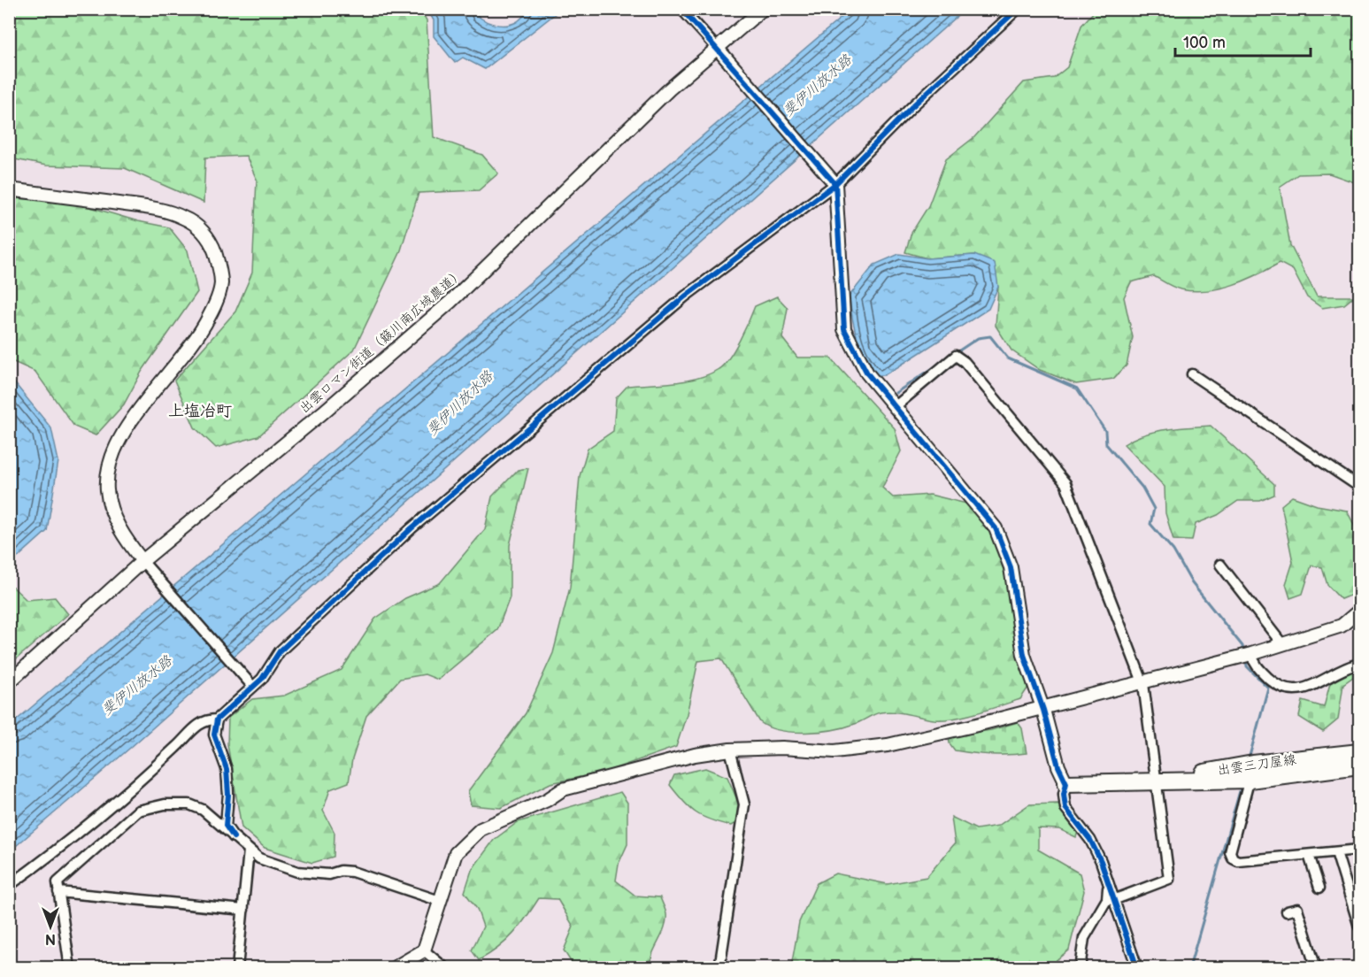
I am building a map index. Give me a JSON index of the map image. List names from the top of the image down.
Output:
{
  "streets": {
    "main road": ["出雲三刀屋線"],
    "street": ["出雲ロマン街道（簸川南広域農道）"]
  },
  "districts": ["上塩冶町"],
  "water": ["斐伊川放水路"],
  "scale_bar": "100 m",
  "north": "bottom"
}
